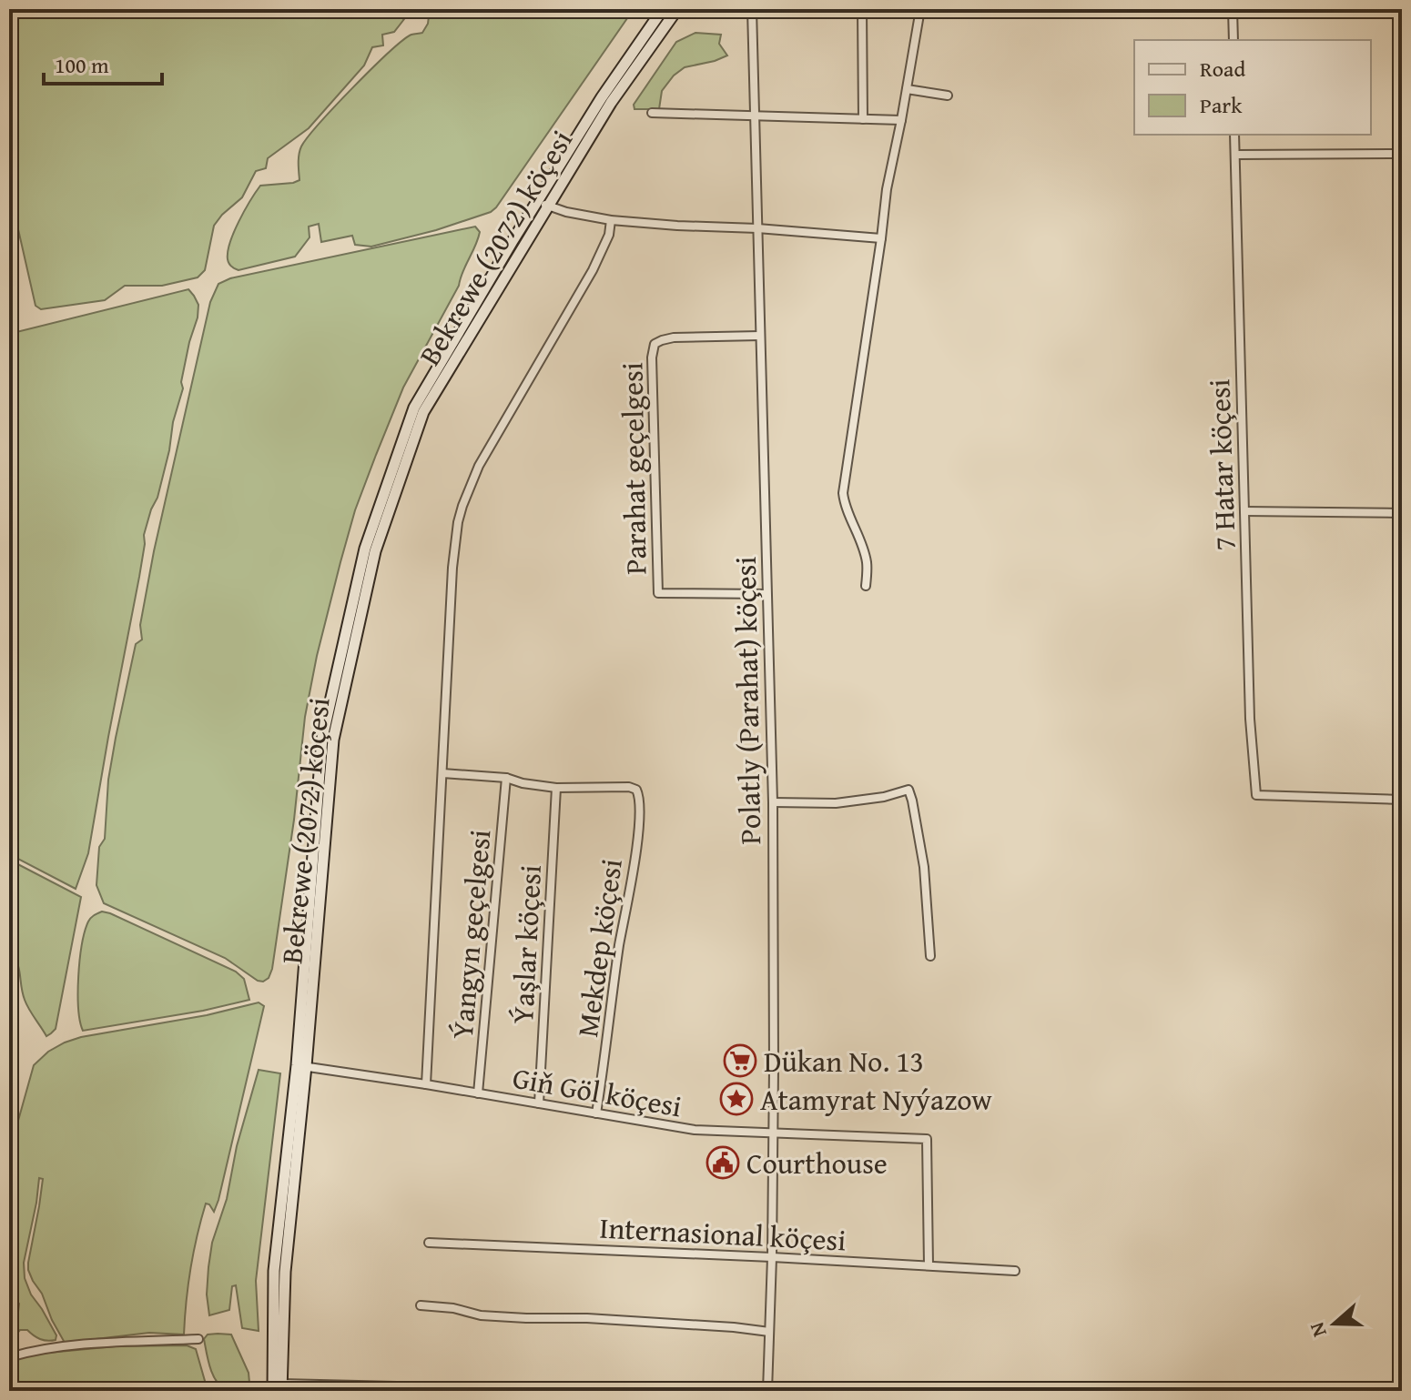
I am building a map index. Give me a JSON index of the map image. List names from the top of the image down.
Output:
{
  "streets": {
    "main road": ["Bekrewe (2072) köçesi"],
    "street": [
      "7 Hatar köçesi",
      "Parahat geçelgesi",
      "Polatly (Parahat) köçesi",
      "Ýangyn geçelgesi",
      "Ýaşlar köçesi",
      "Mekdep köçesi",
      "Giň Göl köçesi",
      "Internasional köçesi"
    ]
  },
  "crossings": [
    ["Bekrewe (2072) köçesi", "Giň Göl köçesi"],
    ["Parahat geçelgesi", "Polatly (Parahat) köçesi"],
    ["Polatly (Parahat) köçesi", "Giň Göl köçesi"],
    ["Polatly (Parahat) köçesi", "Internasional köçesi"],
    ["Ýangyn geçelgesi", "Giň Göl köçesi"],
    ["Ýaşlar köçesi", "Mekdep köçesi"],
    ["Ýaşlar köçesi", "Giň Göl köçesi"],
    ["Mekdep köçesi", "Giň Göl köçesi"],
    ["Giň Göl köçesi", "Internasional köçesi"]
  ],
  "places": {
    "supermarket": ["Dükan No. 13"],
    "place": ["Atamyrat Nyýazow"],
    "public building": ["Courthouse"]
  },
  "legend": ["Road", "Park"],
  "scale_bar": "100 m",
  "north": "left"
}
